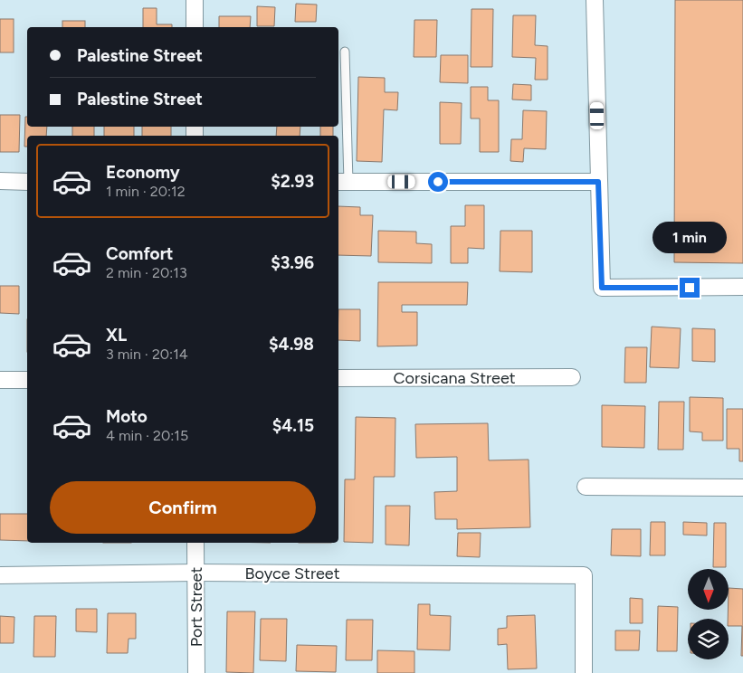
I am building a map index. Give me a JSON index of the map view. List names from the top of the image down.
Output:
{
  "streets": {
    "street": ["Corsicana Street", "Boyce Street", "Port Street"]
  },
  "crossings": [
    ["Boyce Street", "Port Street"]
  ],
  "north": "bottom",
  "page": {
    "banner": ["Palestine Street", "Palestine Street"],
    "list": [
      {
        "name": "Economy",
        "note": "1 min · 20:12",
        "value": "$2.93"
      },
      {
        "name": "Comfort",
        "note": "2 min · 20:13",
        "value": "$3.96"
      },
      {
        "name": "XL",
        "note": "3 min · 20:14",
        "value": "$4.98"
      },
      {
        "name": "Moto",
        "note": "4 min · 20:15",
        "value": "$4.15"
      }
    ],
    "bubble": "1 min",
    "buttons": "Confirm"
  }
}
